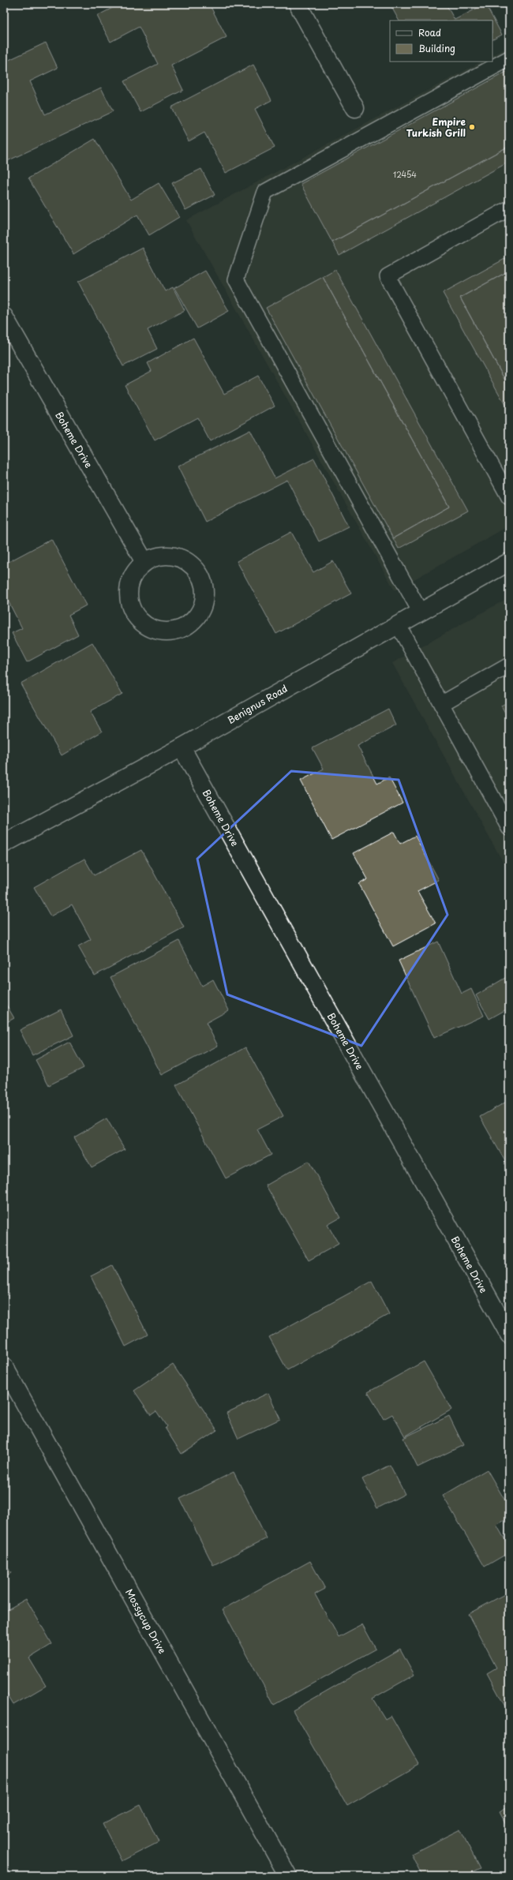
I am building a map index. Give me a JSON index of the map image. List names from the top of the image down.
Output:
{
  "streets": {
    "street": ["Boheme Drive", "Benignus Road", "Mossycup Drive"]
  },
  "crossings": [
    ["Boheme Drive", "Benignus Road"]
  ],
  "places": ["Empire Turkish Grill"],
  "house_numbers": ["12454"],
  "legend": ["Road", "Building"]
}
